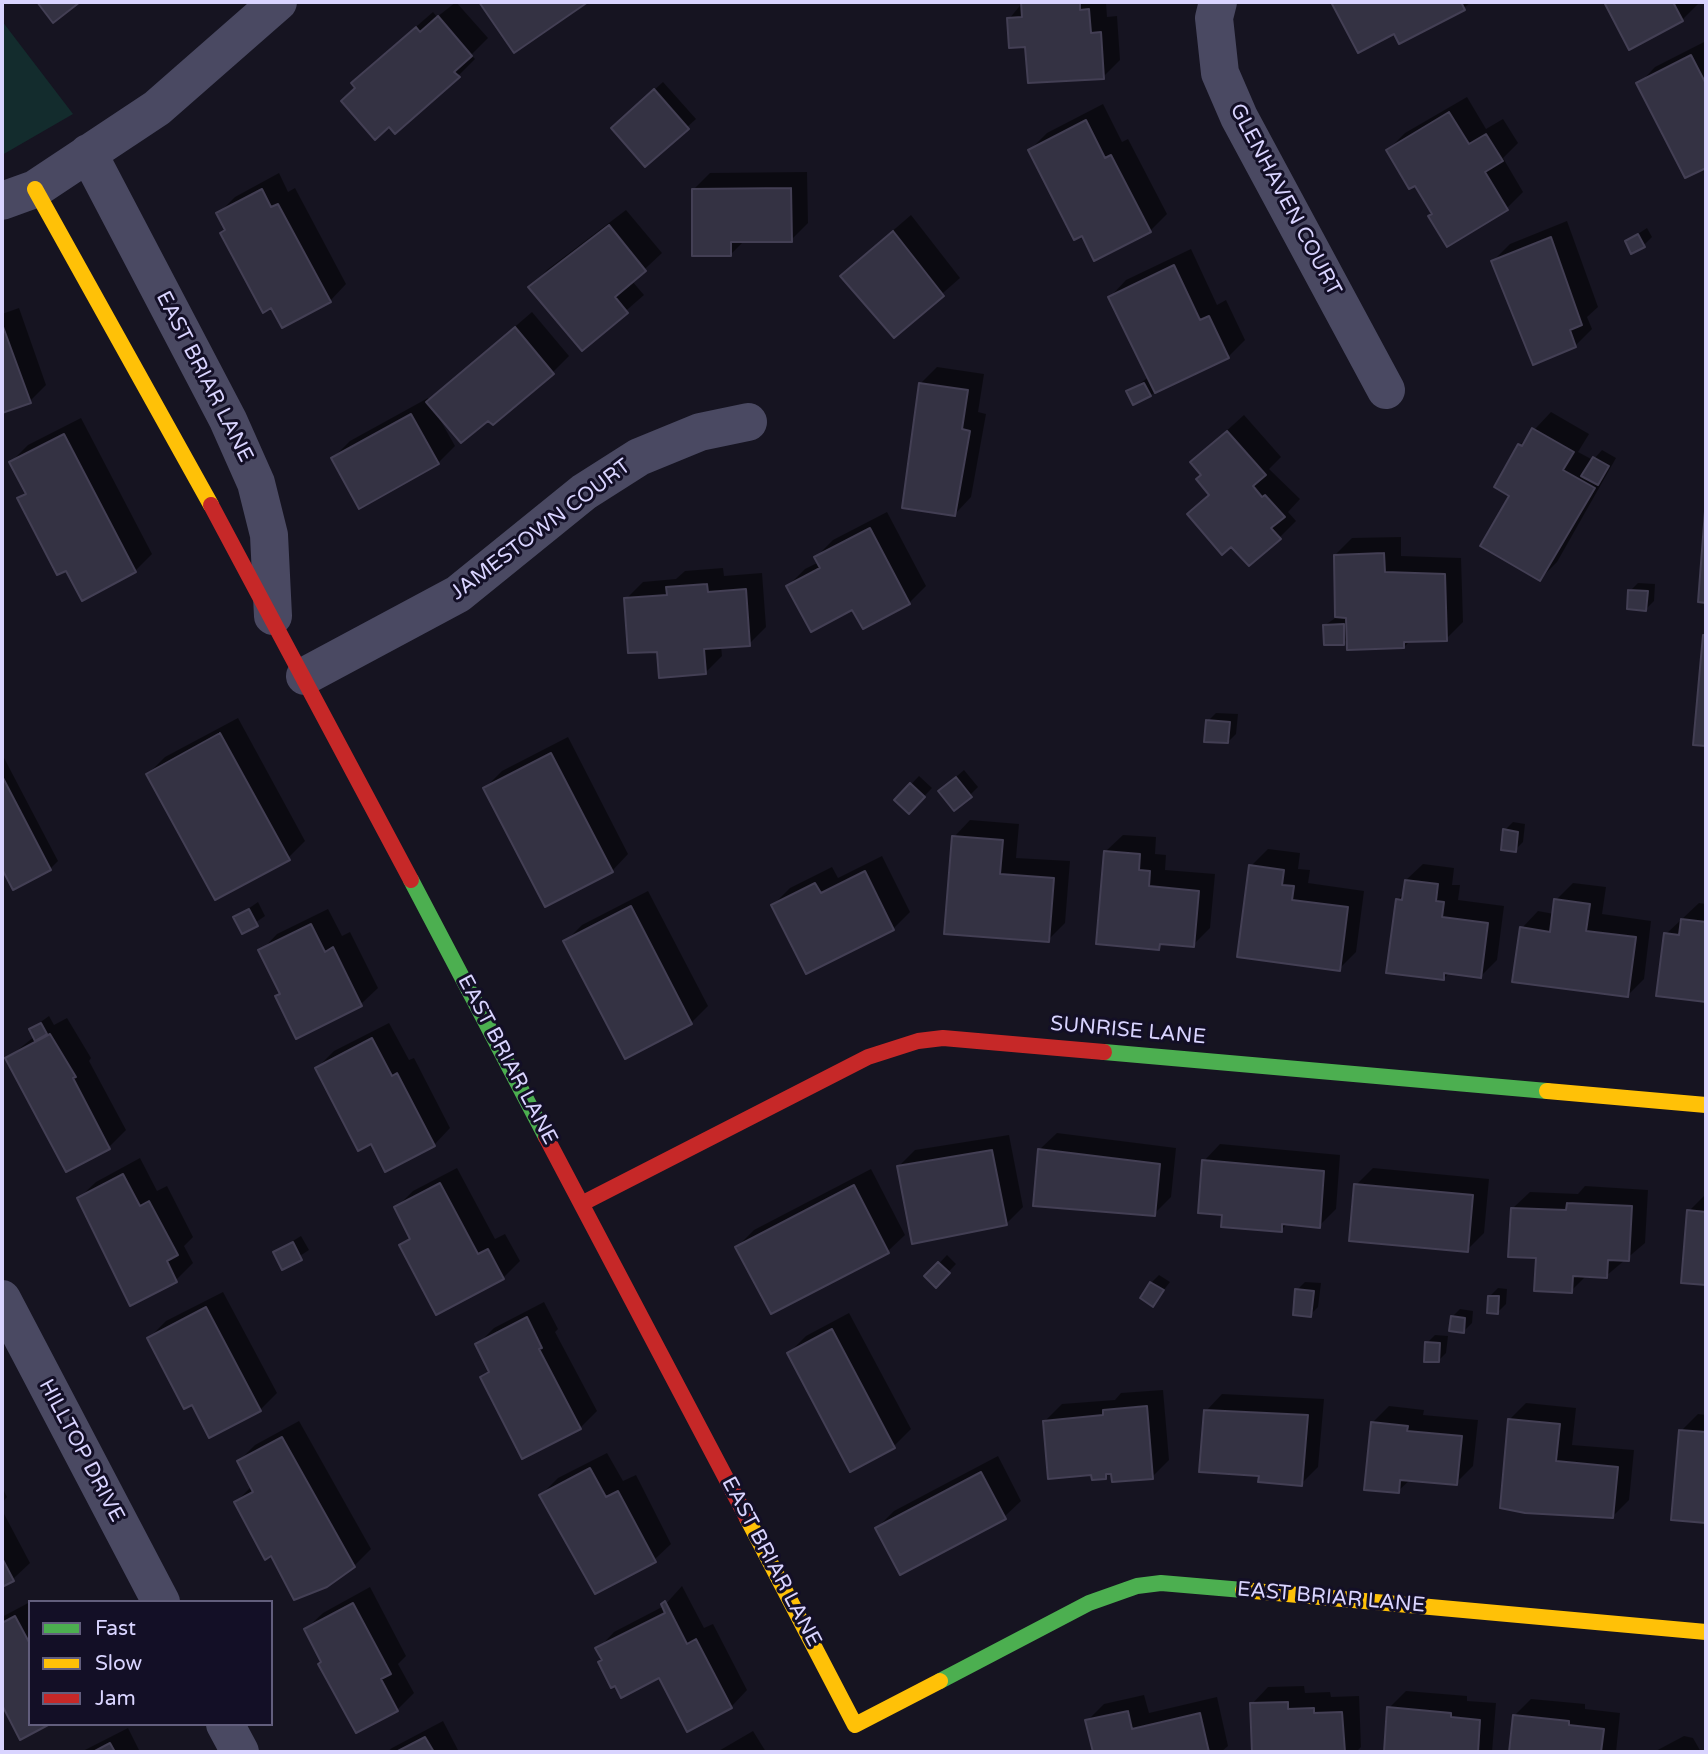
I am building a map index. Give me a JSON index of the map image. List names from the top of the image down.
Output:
{
  "streets": {
    "street": [
      "GLENHAVEN COURT",
      "EAST BRIAR LANE",
      "JAMESTOWN COURT",
      "SUNRISE LANE",
      "HILLTOP DRIVE"
    ]
  },
  "crossings": [
    ["EAST BRIAR LANE", "JAMESTOWN COURT"],
    ["EAST BRIAR LANE", "SUNRISE LANE"]
  ],
  "legend": ["Fast", "Slow", "Jam"]
}
